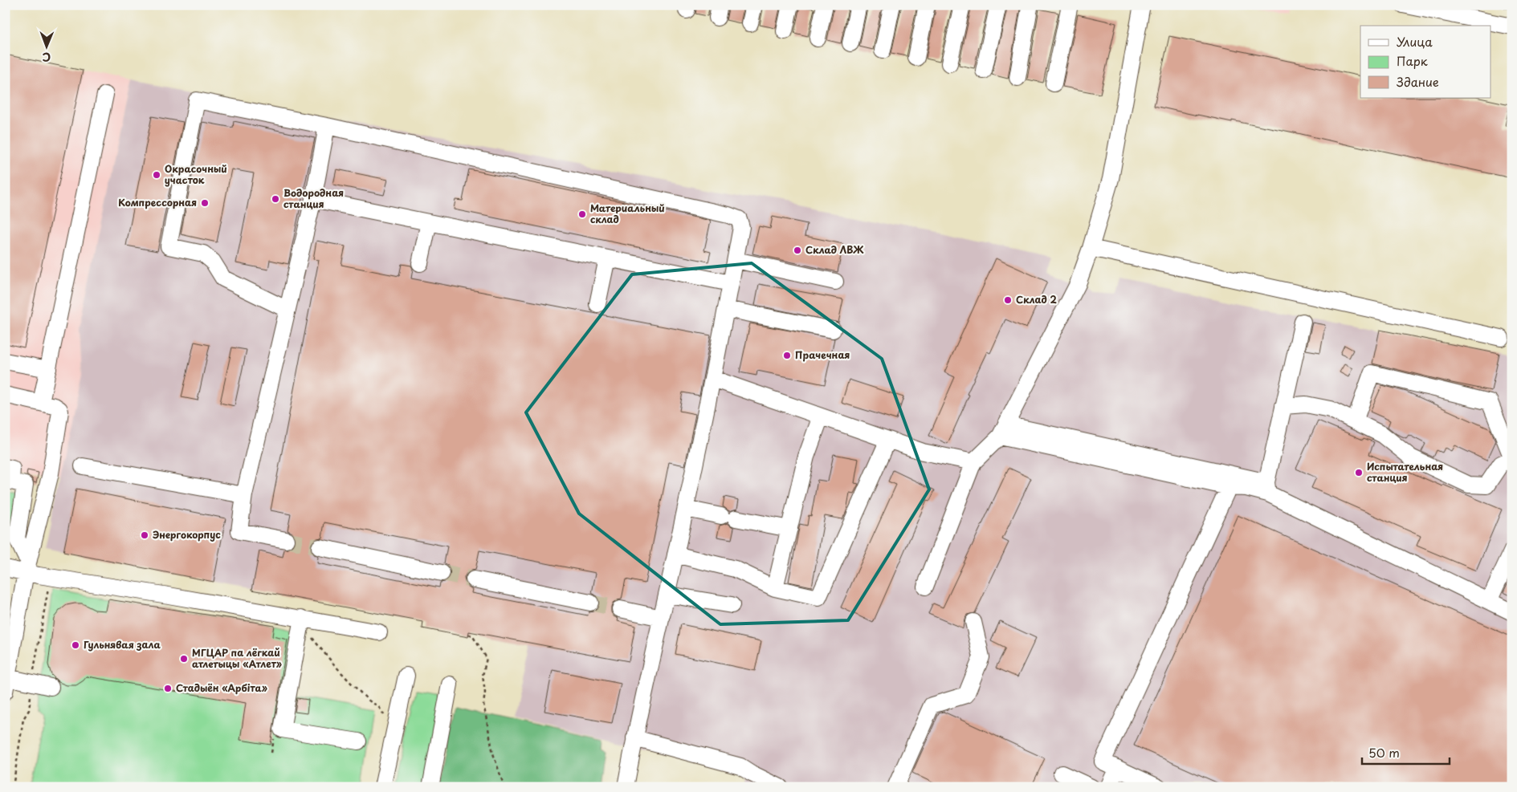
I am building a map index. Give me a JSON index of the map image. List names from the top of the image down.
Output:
{
  "places": [
    "Окрасочный участок",
    "Водородная станция",
    "Компрессорная",
    "Материальный склад",
    "Склад ЛВЖ",
    "Склад 2",
    "Прачечная",
    "Испытательная станция",
    "Энергокорпус",
    "Гульнявая зала",
    "МГЦАР па лёгкай атлетыцы «Атлет»",
    "Стадыён «Арбіта»"
  ],
  "legend": ["Улица", "Парк", "Здание"],
  "scale_bar": "50 m",
  "north": "bottom"
}
